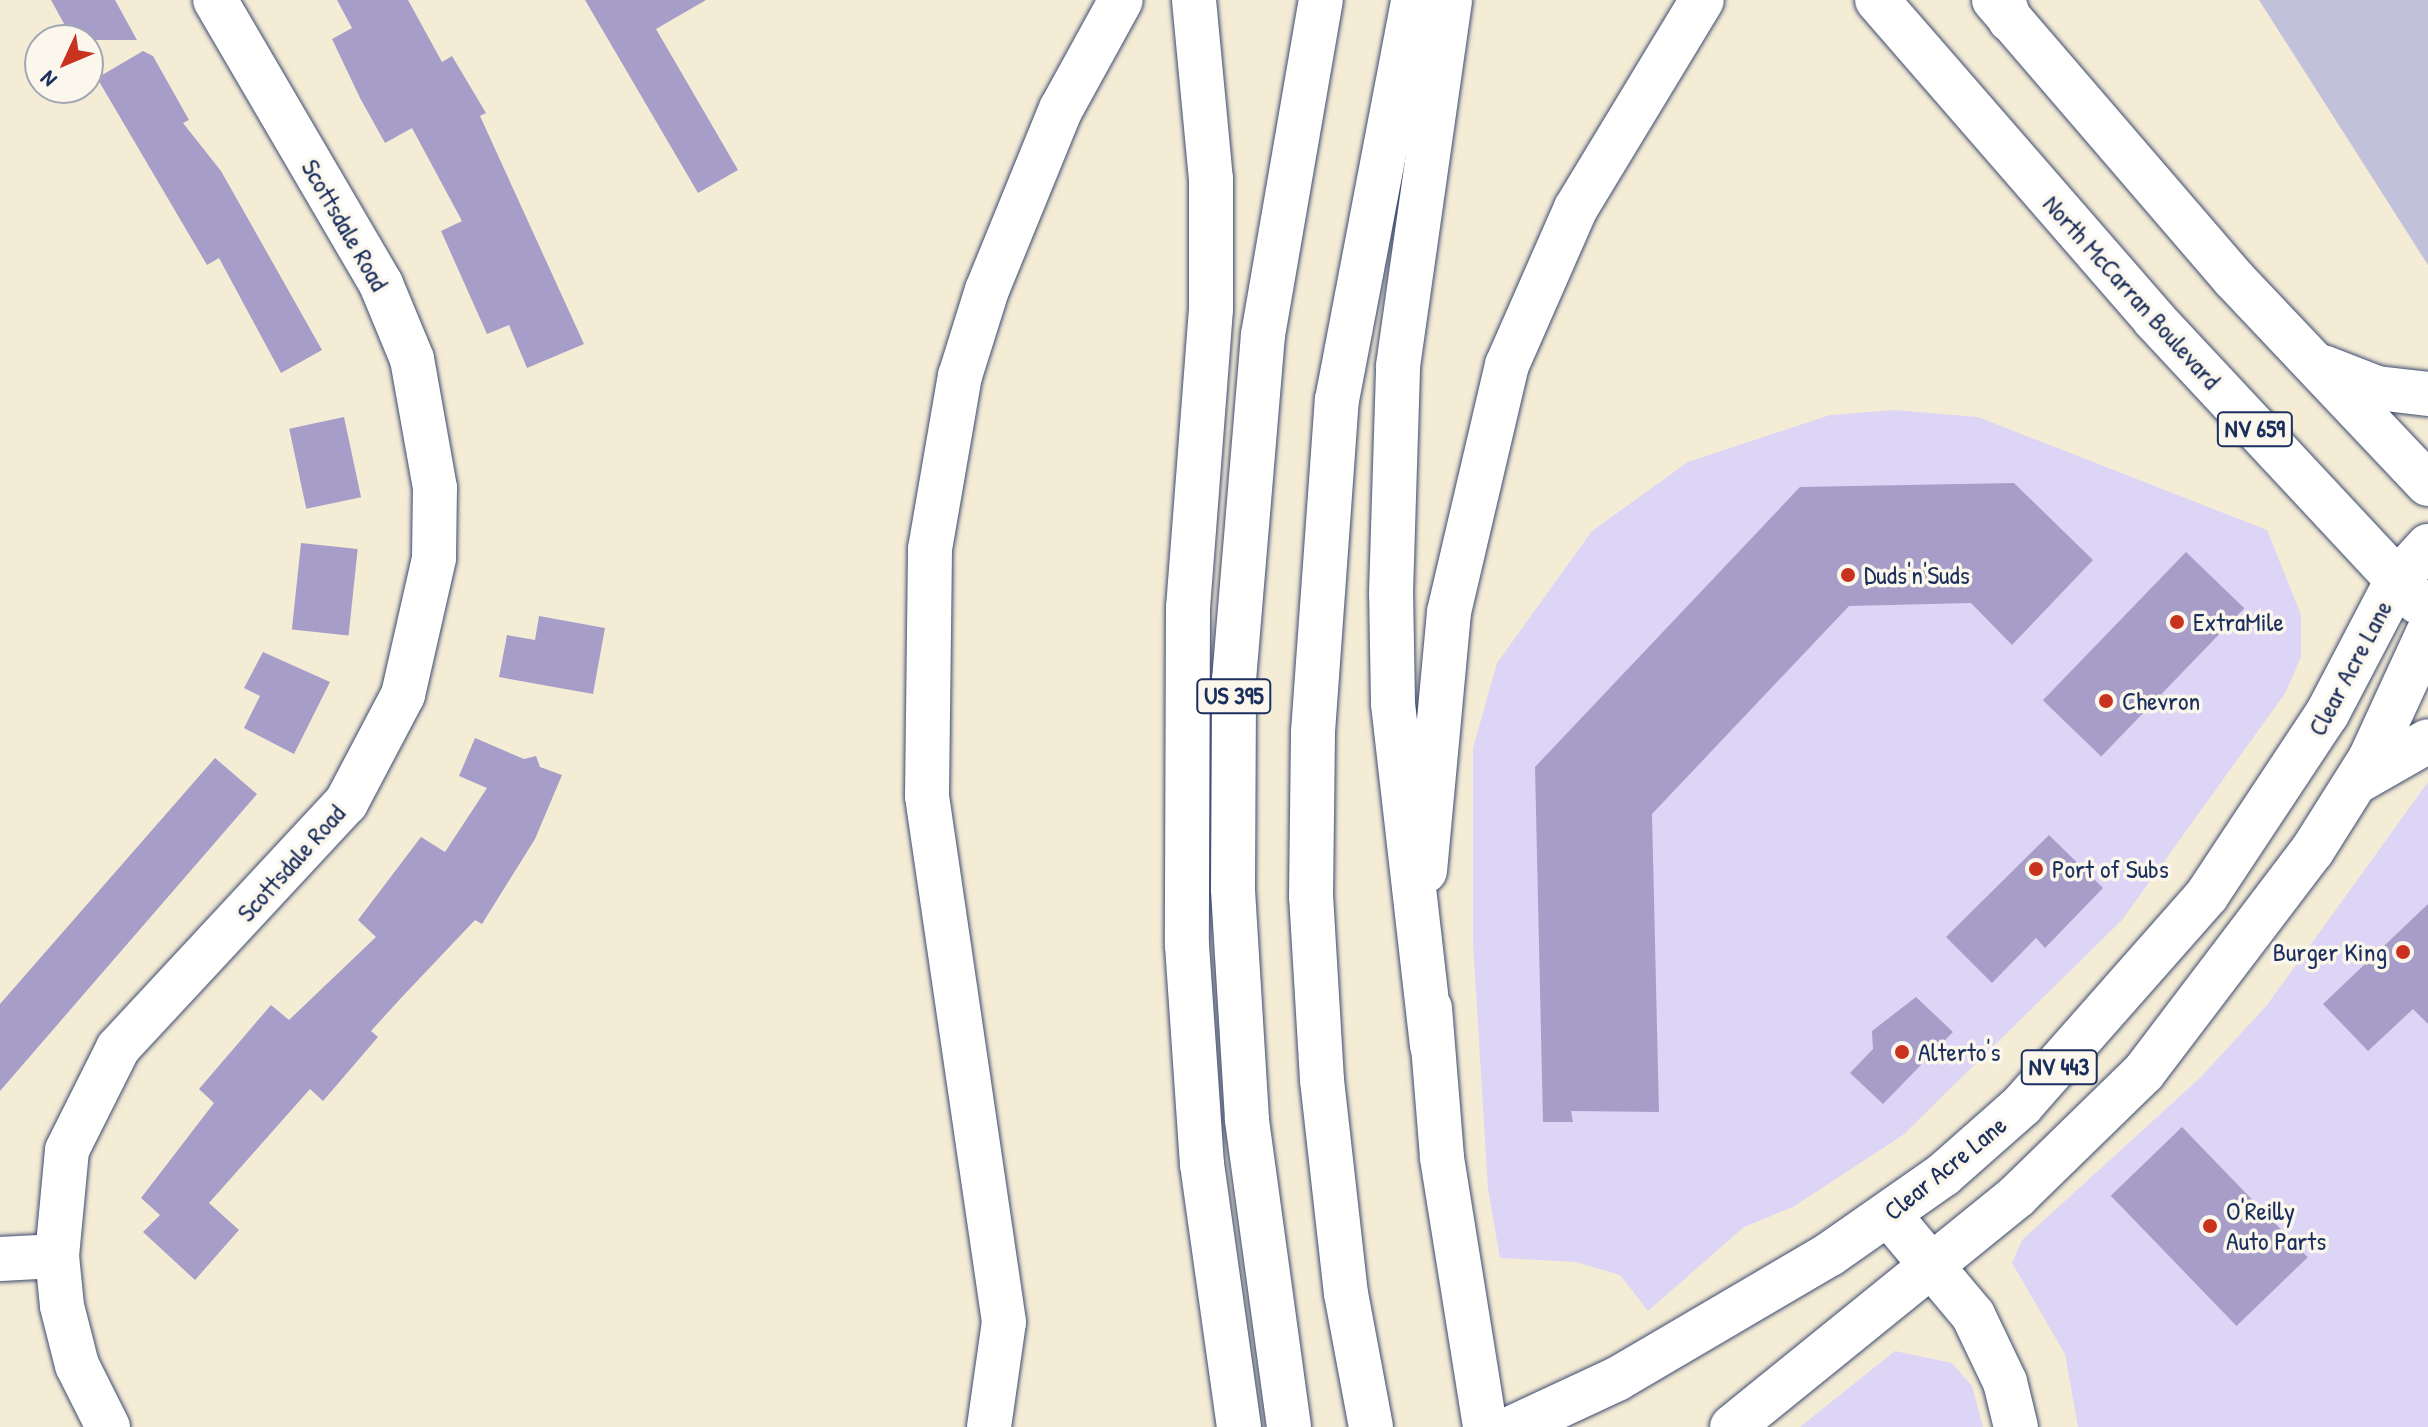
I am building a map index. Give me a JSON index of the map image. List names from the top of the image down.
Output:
{
  "streets": {
    "main road": [
      "Scottsdale Road",
      "North McCarran Boulevard",
      "NV 659",
      "Clear Acre Lane",
      "US 395",
      "NV 443"
    ]
  },
  "crossings": [
    ["North McCarran Boulevard", "Clear Acre Lane"]
  ],
  "places": [
    "Duds'n'Suds",
    "ExtraMile",
    "Chevron",
    "Port of Subs",
    "Burger King",
    "Alterto's",
    "O'Reilly Auto Parts"
  ],
  "north": "bottom left"
}
